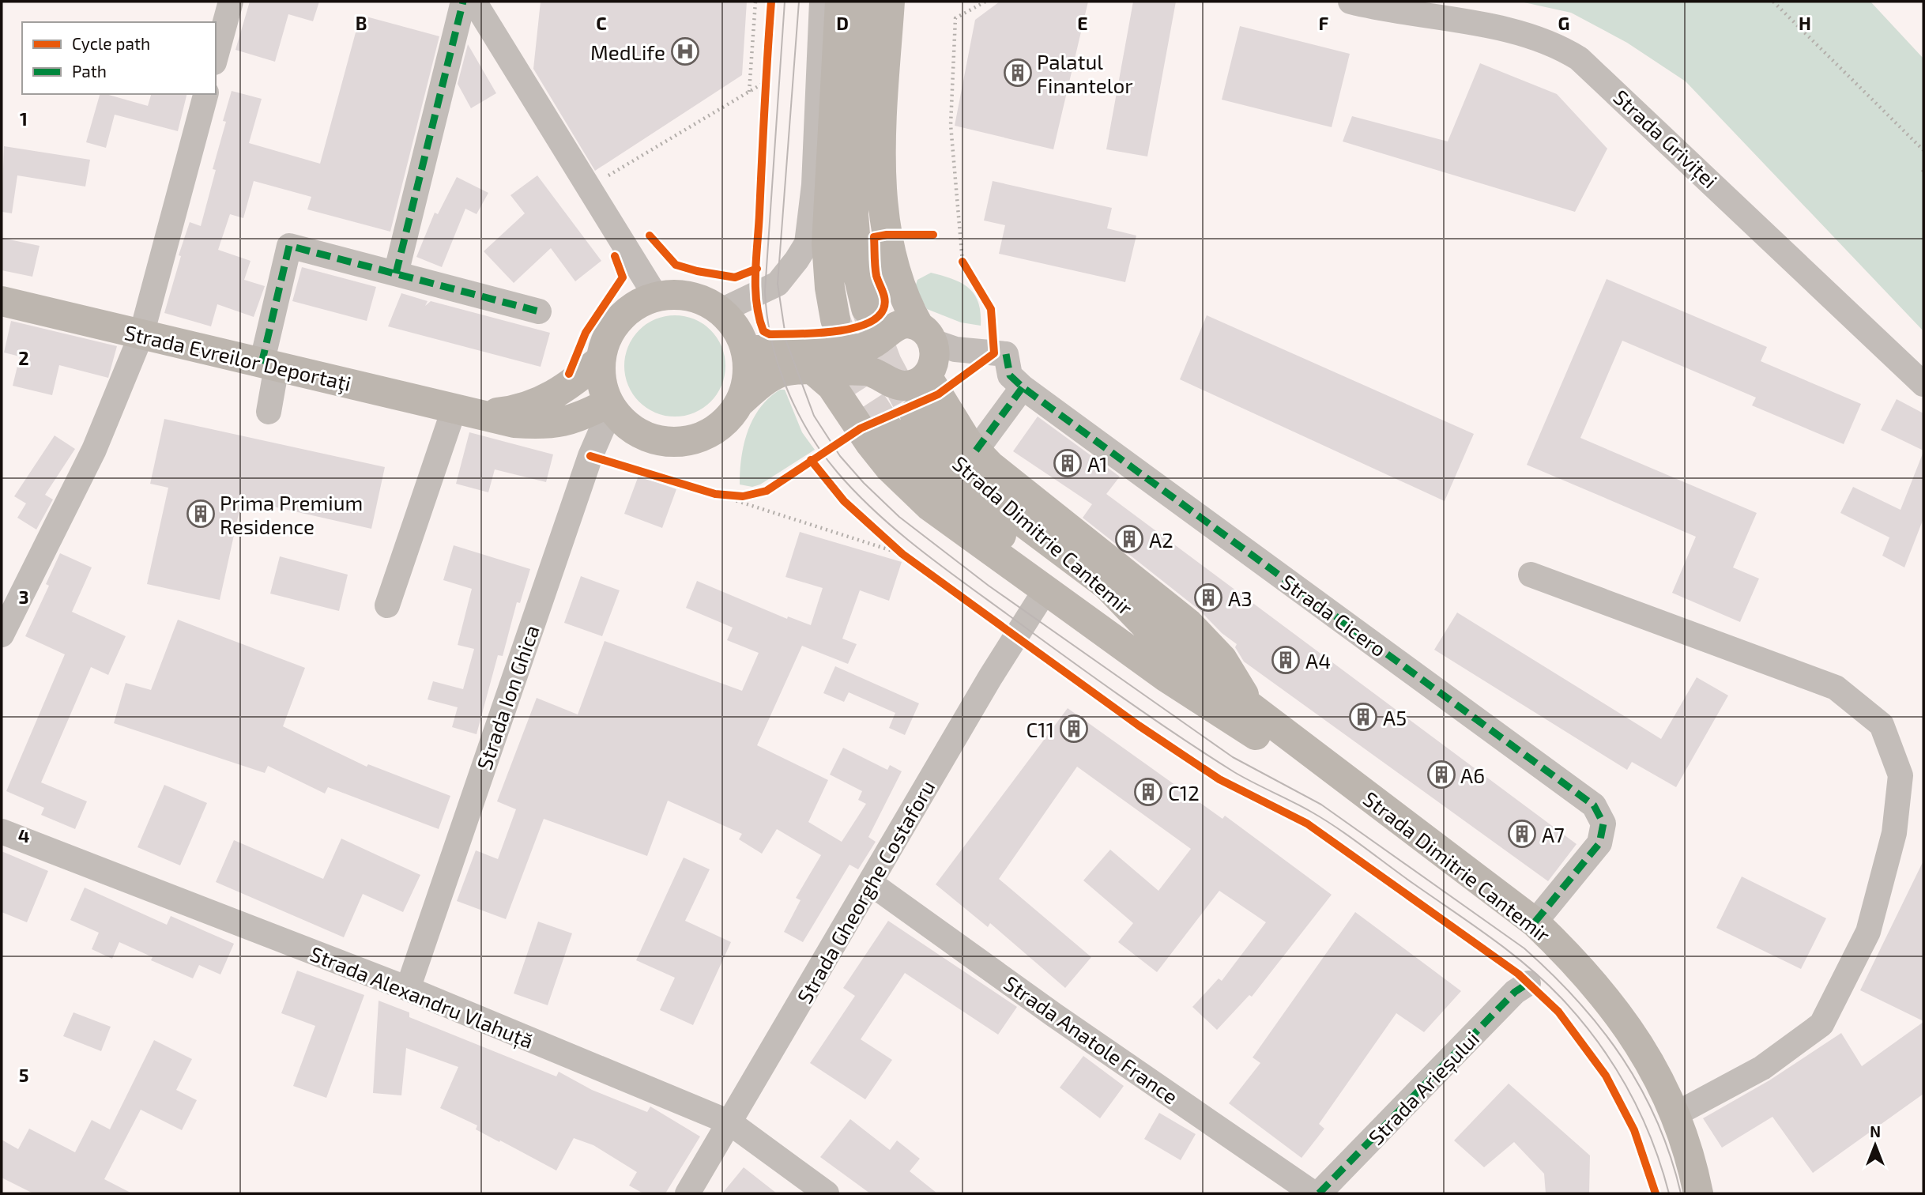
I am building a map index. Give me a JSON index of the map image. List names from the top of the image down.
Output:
{
  "streets": {
    "main road": ["Strada Evreilor Deportaţi", "Strada Dimitrie Cantemir"],
    "street": [
      "Strada Griviței",
      "Strada Cicero",
      "Strada Ion Ghica",
      "Strada Gheorghe Costaforu",
      "Strada Alexandru Vlahuță",
      "Strada Anatole France",
      "Strada Arieșului"
    ]
  },
  "crossings": [
    ["Strada Evreilor Deportaţi", "Strada Ion Ghica"],
    ["Strada Dimitrie Cantemir", "Strada Cicero"],
    ["Strada Ion Ghica", "Strada Alexandru Vlahuță"],
    ["Strada Gheorghe Costaforu", "Strada Alexandru Vlahuță"],
    ["Strada Gheorghe Costaforu", "Strada Anatole France"]
  ],
  "places": {
    "hospital": ["MedLife"],
    "building": [
      "Palatul Finantelor",
      "A1",
      "Prima Premium Residence",
      "A2",
      "A3",
      "A4",
      "A5",
      "C11",
      "A6",
      "C12",
      "A7"
    ]
  },
  "legend": ["Cycle path", "Path"],
  "north": "top",
  "grid": {
    "columns": [
      "B",
      "C",
      "D",
      "E",
      "F",
      "G",
      "H"
    ],
    "rows": [
      "1",
      "2",
      "3",
      "4",
      "5"
    ]
  }
}
